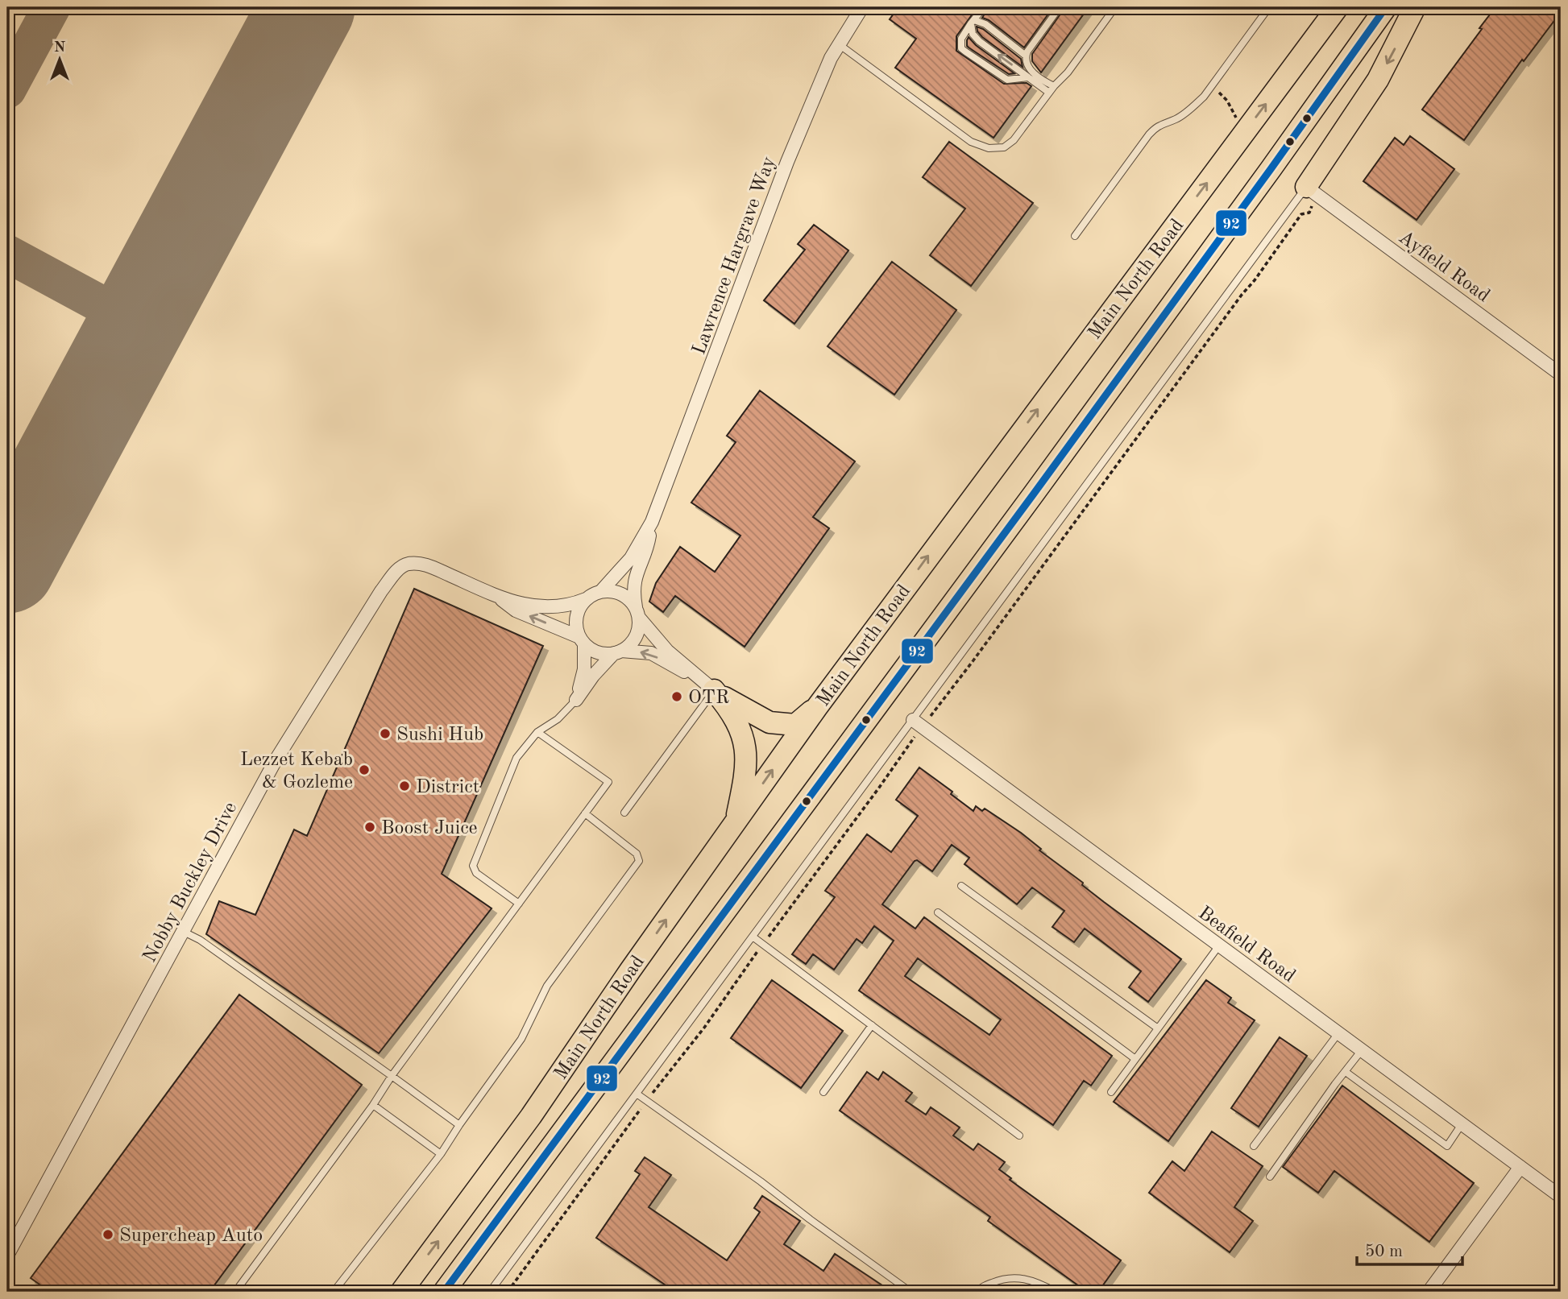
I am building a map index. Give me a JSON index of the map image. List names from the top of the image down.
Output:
{
  "streets": {
    "highway": ["Main North Road"],
    "street": [
      "Lawrence Hargrave Way",
      "Ayfield Road",
      "Nobby Buckley Drive",
      "Beafield Road"
    ]
  },
  "crossings": [
    ["Lawrence Hargrave Way", "Nobby Buckley Drive"]
  ],
  "places": [
    "OTR",
    "Sushi Hub",
    "Lezzet Kebab & Gozleme",
    "District",
    "Boost Juice",
    "Supercheap Auto"
  ],
  "lines": ["transit line 92"],
  "scale_bar": "50 m",
  "north": "top"
}
